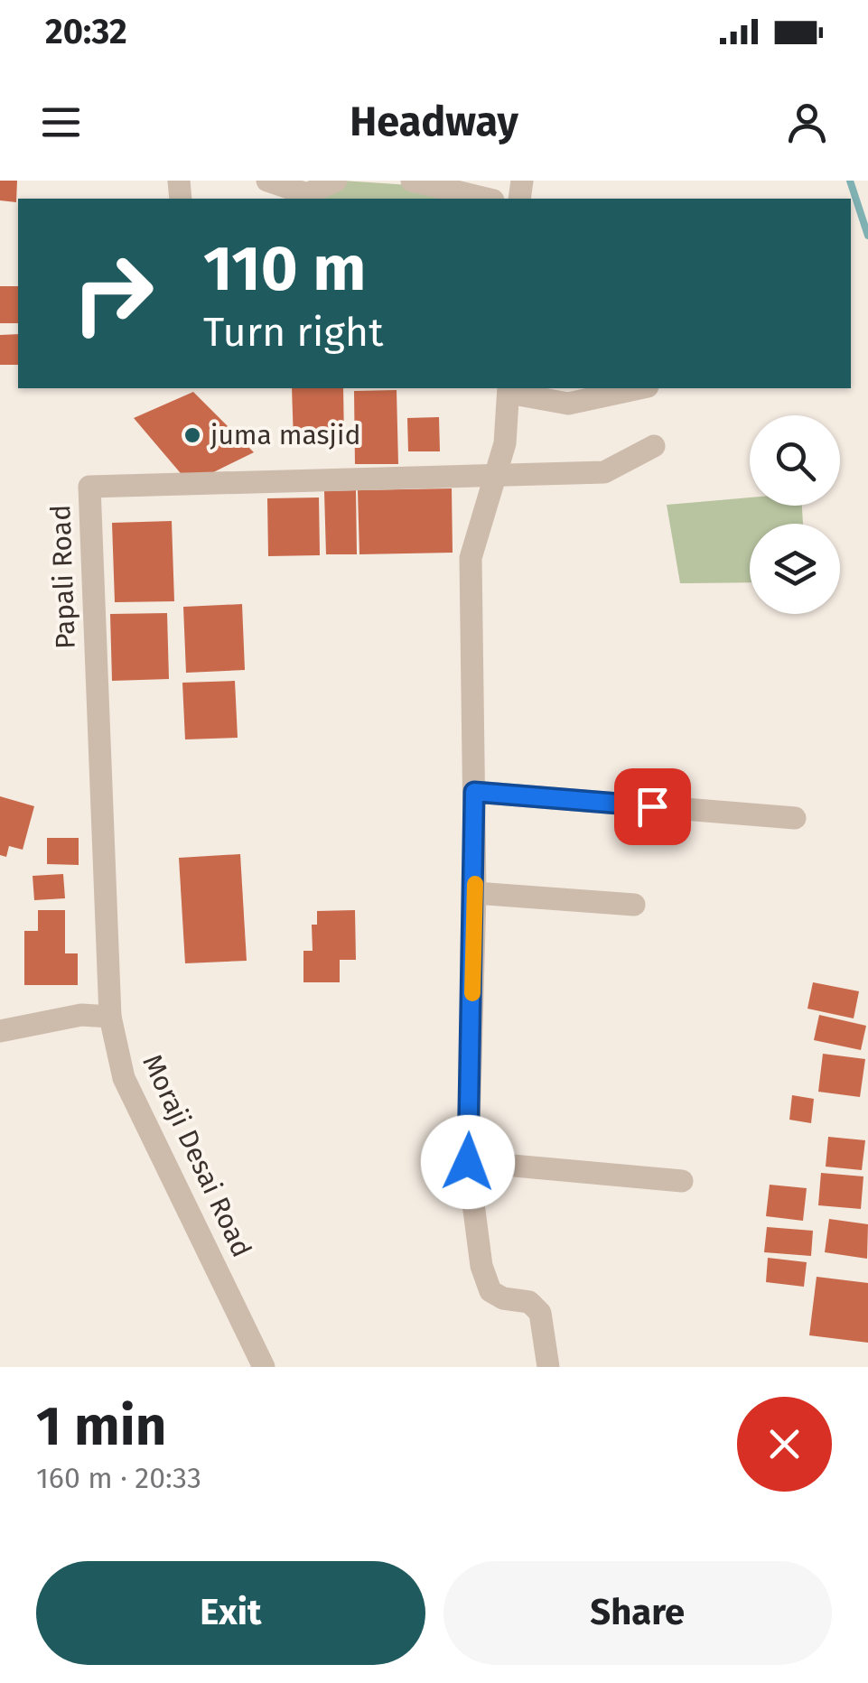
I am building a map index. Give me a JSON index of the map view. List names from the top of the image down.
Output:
{
  "streets": {
    "street": ["Papali Road", "Moraji Desai Road"]
  },
  "crossings": [
    ["Papali Road", "Moraji Desai Road"]
  ],
  "places": ["juma masjid"],
  "page": {
    "status": "20:32",
    "header": "Headway",
    "turn": ["110 m", "Turn right"],
    "heading": ["1 min", "160 m · 20:33"],
    "buttons": ["Exit", "Share"]
  }
}
